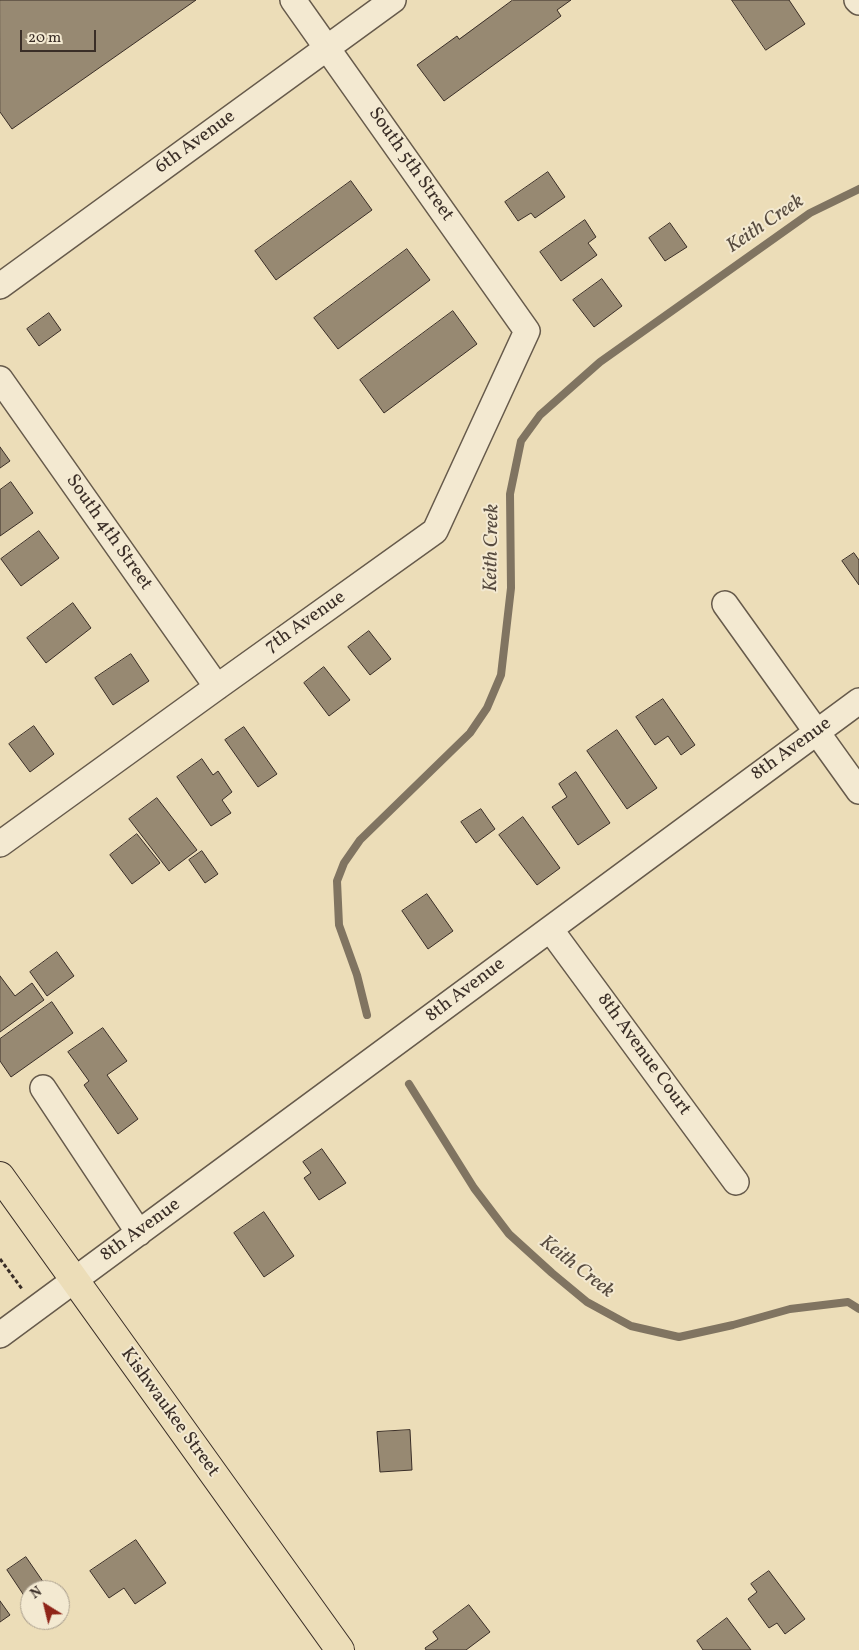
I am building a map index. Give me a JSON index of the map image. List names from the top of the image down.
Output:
{
  "streets": {
    "main road": ["Kishwaukee Street"],
    "street": [
      "6th Avenue",
      "South 5th Street",
      "South 4th Street",
      "7th Avenue",
      "8th Avenue",
      "8th Avenue Court"
    ]
  },
  "crossings": [
    ["6th Avenue", "South 5th Street"],
    ["South 5th Street", "7th Avenue"],
    ["South 4th Street", "7th Avenue"],
    ["8th Avenue", "8th Avenue Court"],
    ["8th Avenue", "Kishwaukee Street"]
  ],
  "water": ["Keith Creek"],
  "scale_bar": "20 m",
  "north": "top left"
}
